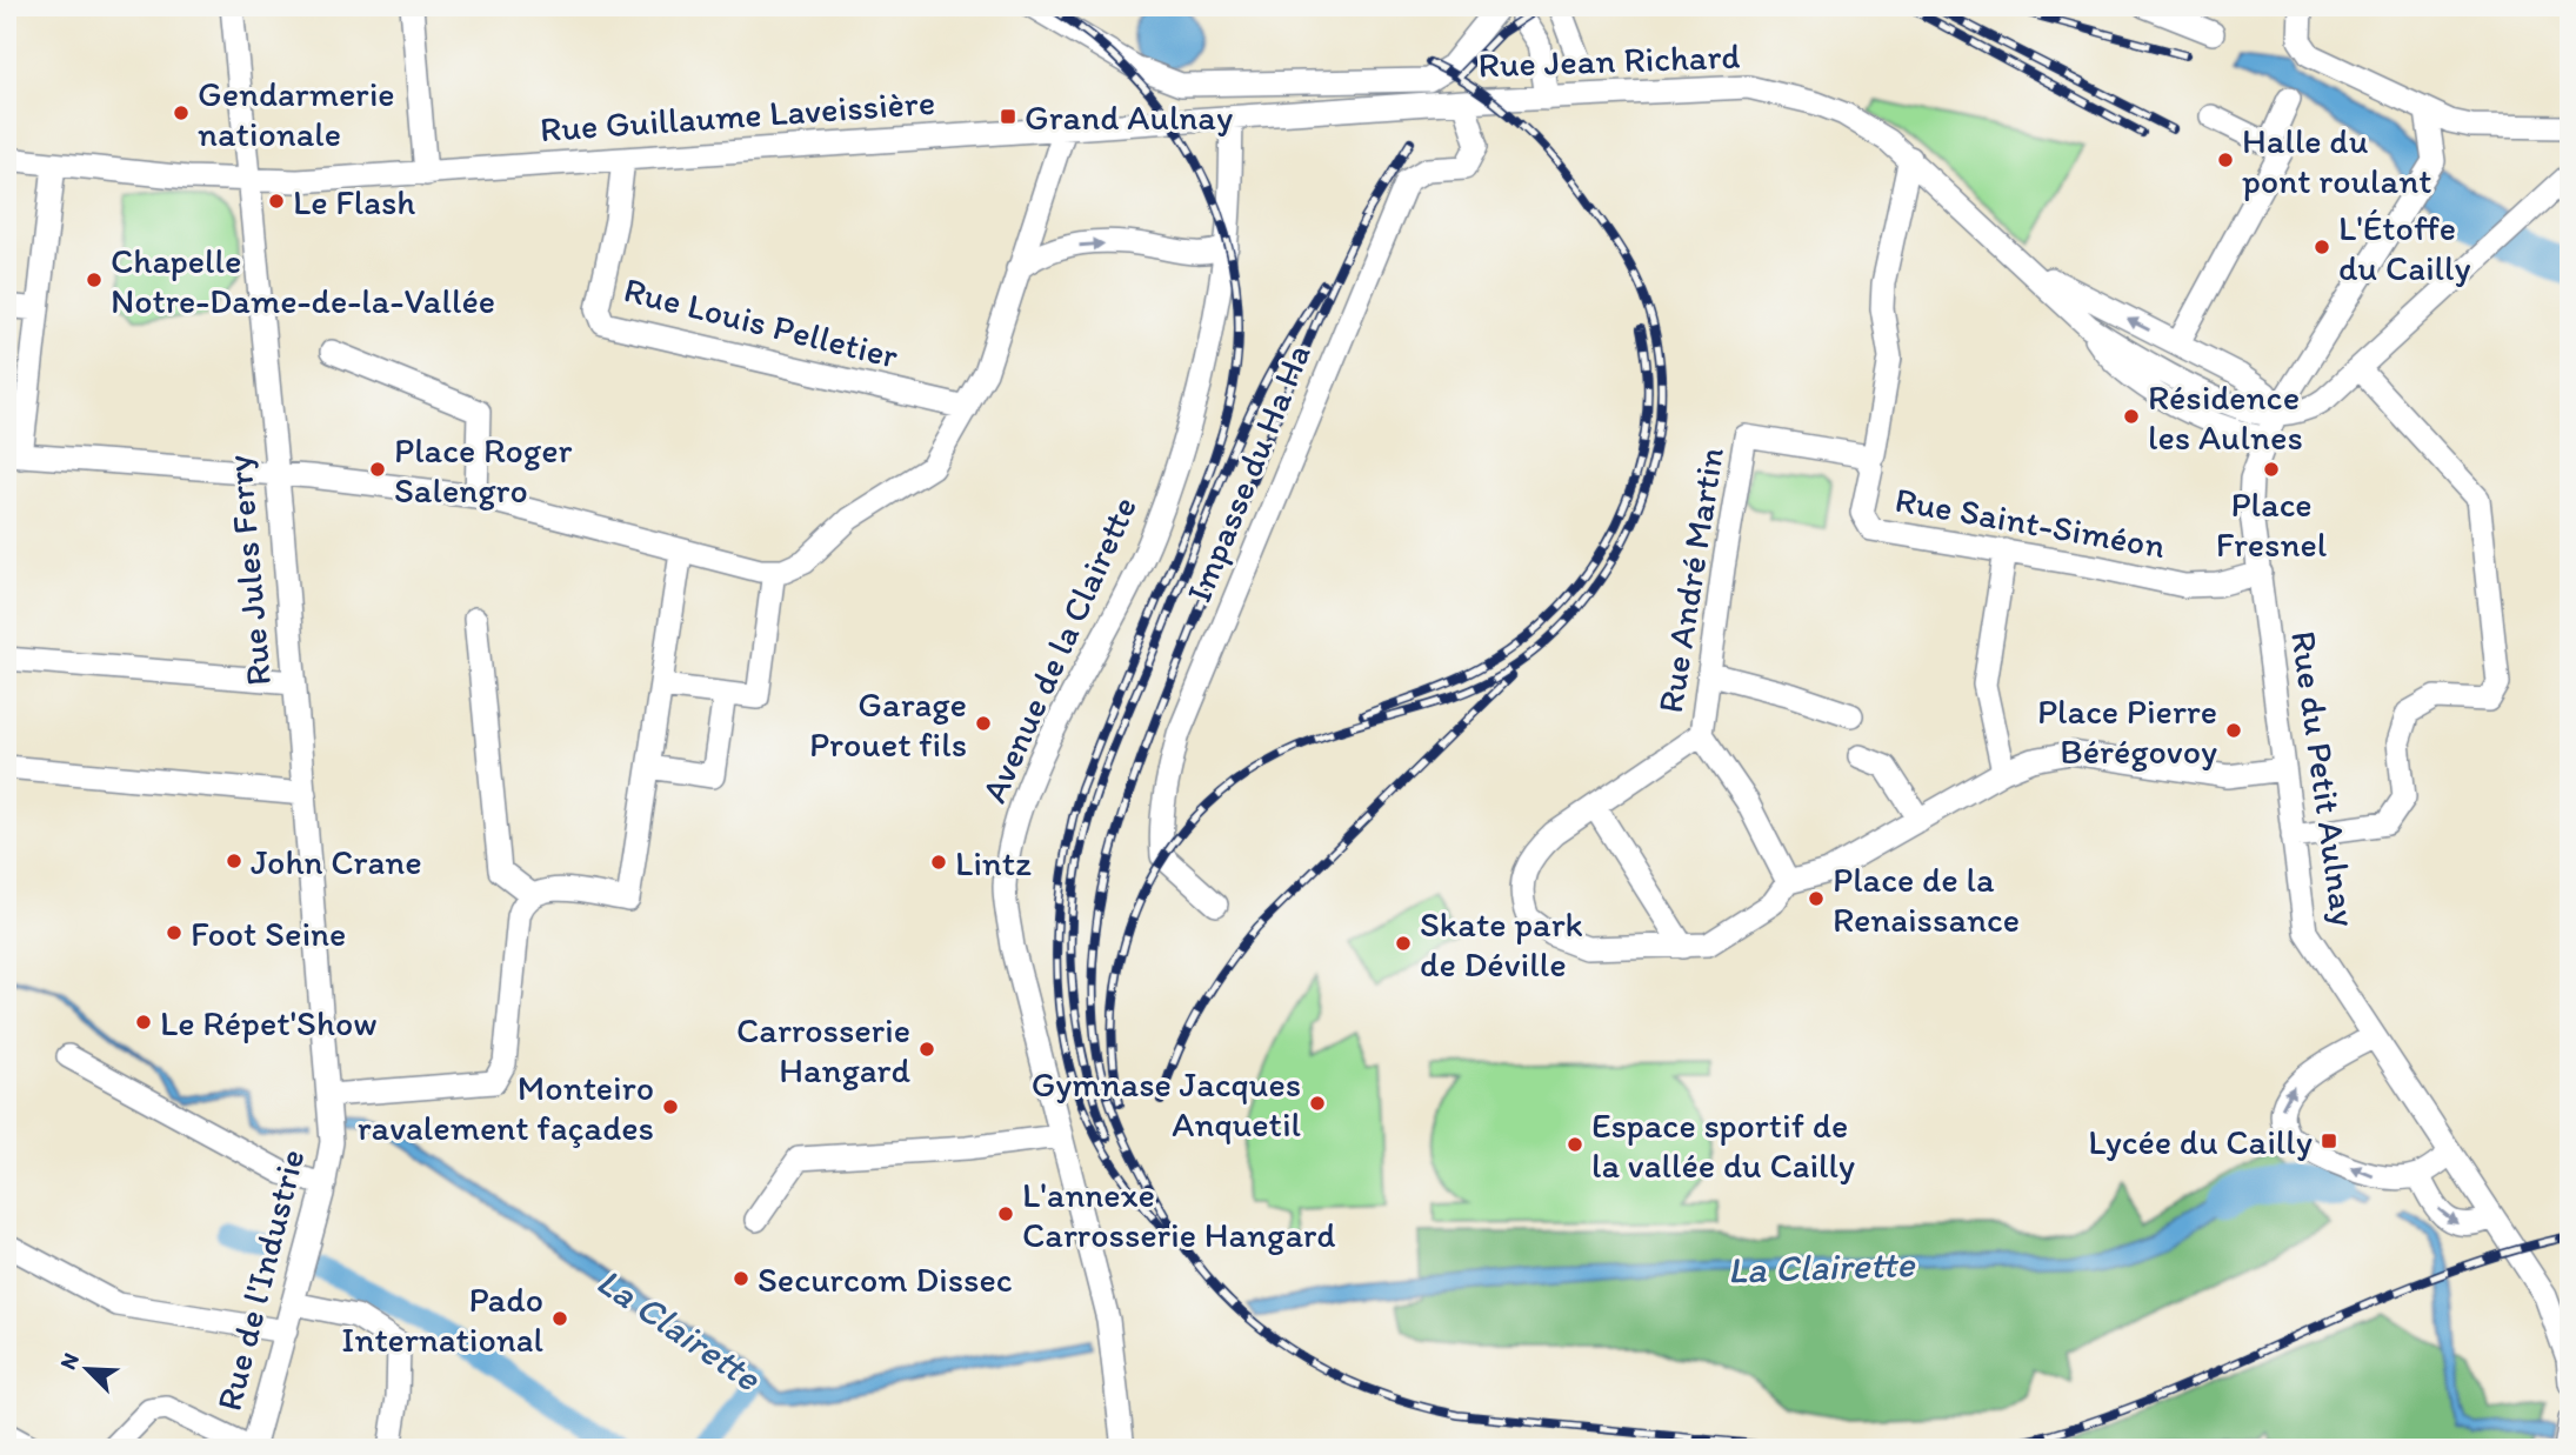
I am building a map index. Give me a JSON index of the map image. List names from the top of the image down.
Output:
{
  "streets": {
    "street": [
      "Rue Jean Richard",
      "Rue Guillaume Laveissière",
      "Rue Louis Pelletier",
      "Impasse du Ha Ha",
      "Rue Saint-Siméon",
      "Rue Jules Ferry",
      "Rue André Martin",
      "Avenue de la Clairette",
      "Rue du Petit Aulnay",
      "Rue de l'Industrie"
    ]
  },
  "crossings": [
    ["Rue Jean Richard", "Rue Guillaume Laveissière"],
    ["Rue Jean Richard", "Impasse du Ha Ha"],
    ["Rue Jean Richard", "Rue Saint-Siméon"],
    ["Rue Jean Richard", "Avenue de la Clairette"],
    ["Rue Jean Richard", "Rue du Petit Aulnay"],
    ["Rue Guillaume Laveissière", "Rue Louis Pelletier"],
    ["Rue Guillaume Laveissière", "Rue Jules Ferry"],
    ["Rue Guillaume Laveissière", "Avenue de la Clairette"],
    ["Rue Saint-Siméon", "Rue André Martin"],
    ["Rue Saint-Siméon", "Rue du Petit Aulnay"],
    ["Rue Jules Ferry", "Rue de l'Industrie"]
  ],
  "water": ["La Clairette"],
  "places": {
    "other": [
      "Gendarmerie nationale",
      "Halle du pont roulant",
      "Le Flash",
      "L'Étoffe du Cailly",
      "Chapelle Notre-Dame-de-la-Vallée",
      "Résidence les Aulnes",
      "Place Roger Salengro",
      "Place Fresnel",
      "Garage Prouet fils",
      "Place Pierre Bérégovoy",
      "John Crane",
      "Lintz",
      "Place de la Renaissance",
      "Foot Seine",
      "Skate park de Déville",
      "Le Répet'Show",
      "Carrosserie Hangard",
      "Gymnase Jacques Anquetil",
      "Monteiro ravalement façades",
      "Espace sportif de la vallée du Cailly",
      "L'annexe Carrosserie Hangard",
      "Securcom Dissec",
      "Pado International"
    ],
    "transit": ["Grand Aulnay", "Lycée du Cailly"]
  },
  "north": "top left"
}
